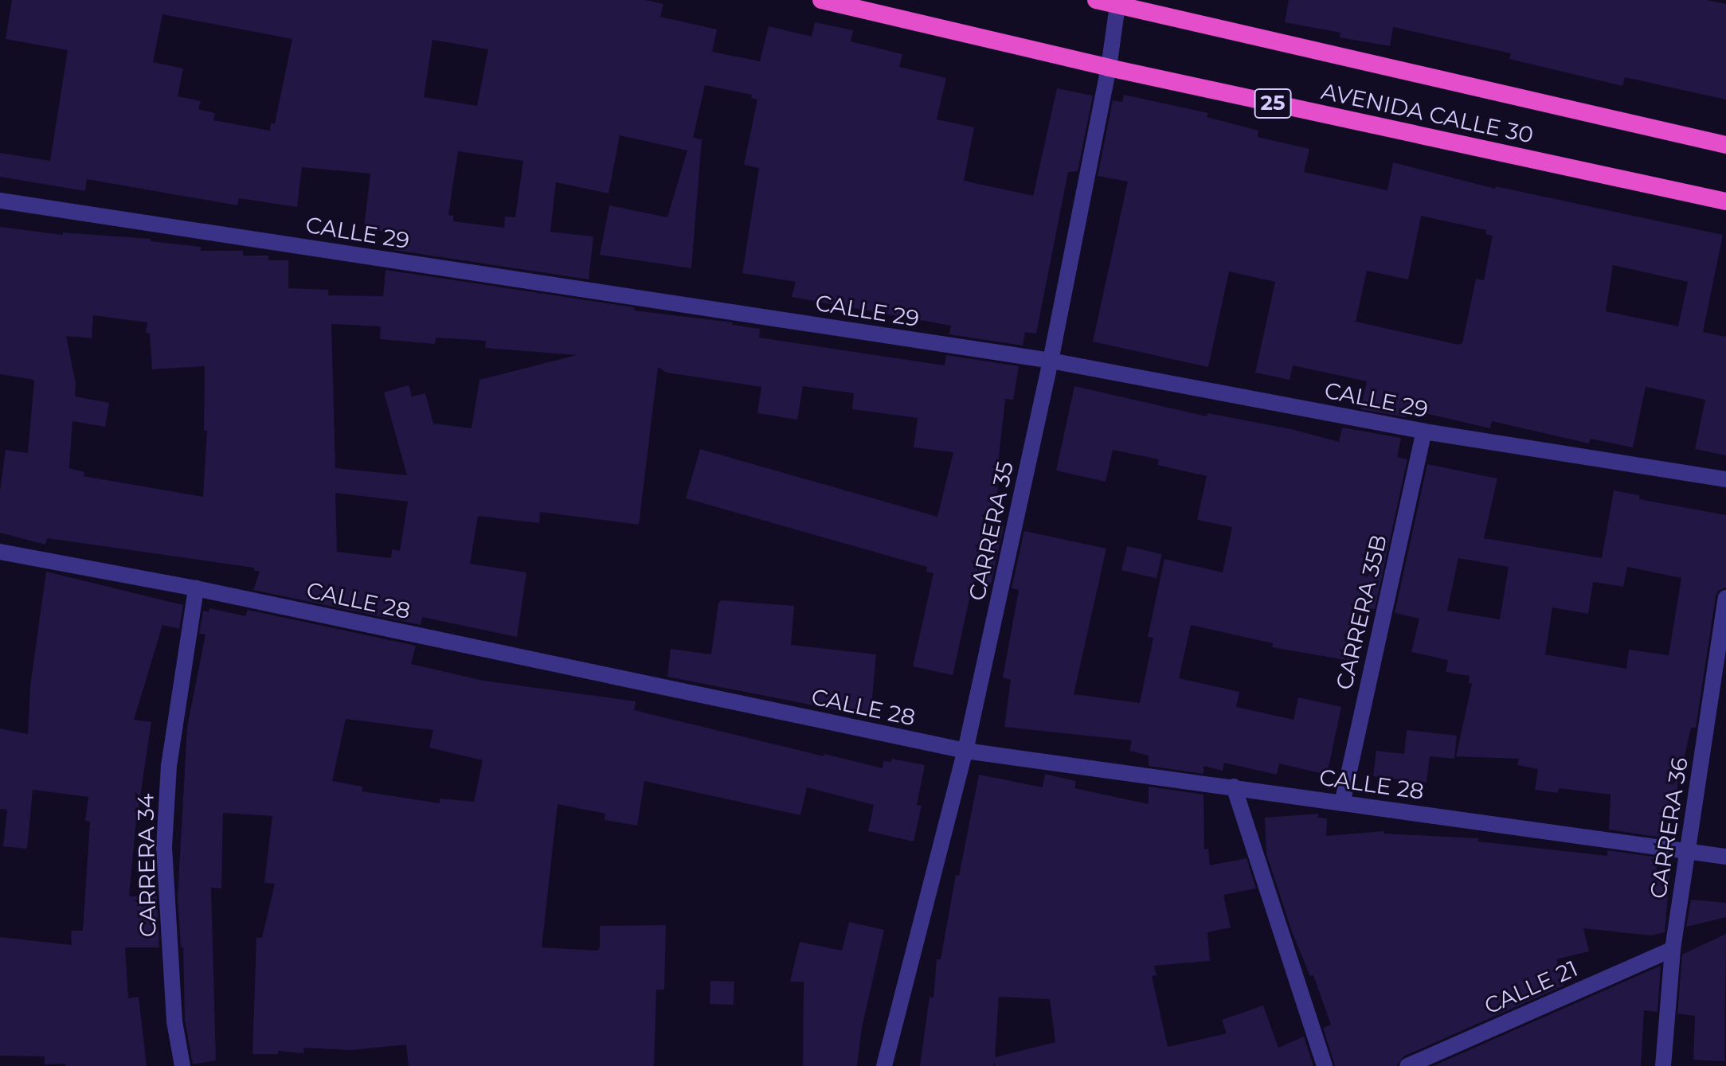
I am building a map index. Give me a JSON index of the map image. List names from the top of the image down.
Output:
{
  "streets": {
    "highway": ["25", "AVENIDA CALLE 30"],
    "street": [
      "CALLE 29",
      "CARRERA 35",
      "CALLE 28",
      "CARRERA 35B",
      "CARRERA 36",
      "CARRERA 34",
      "CALLE 21"
    ]
  },
  "crossings": [
    ["AVENIDA CALLE 30", "CARRERA 35"],
    ["CALLE 29", "CARRERA 35"],
    ["CALLE 29", "CARRERA 35B"],
    ["CARRERA 35", "CALLE 28"],
    ["CALLE 28", "CARRERA 35B"],
    ["CALLE 28", "CARRERA 36"],
    ["CALLE 28", "CARRERA 34"],
    ["CARRERA 36", "CALLE 21"]
  ]
}
